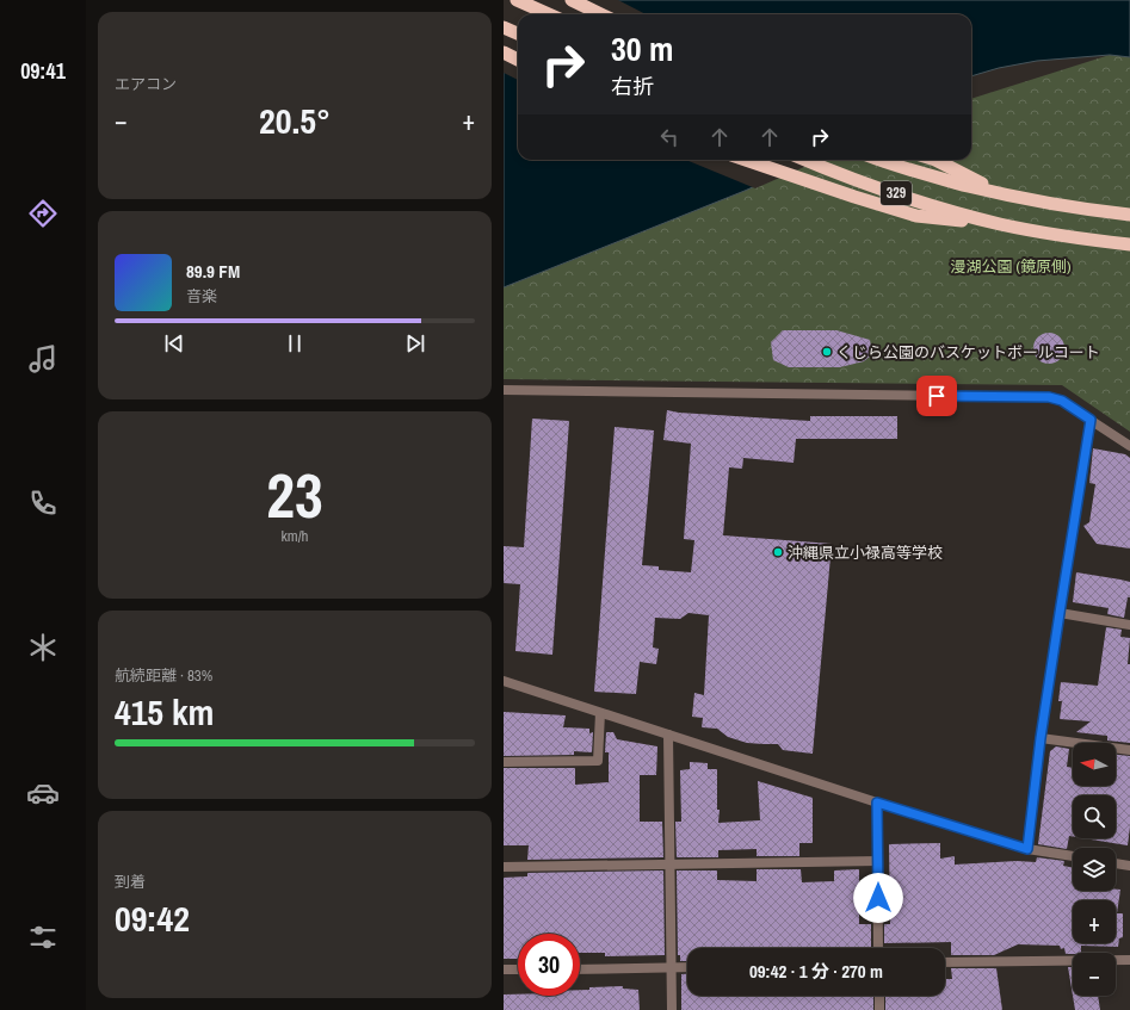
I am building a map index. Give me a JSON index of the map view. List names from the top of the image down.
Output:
{
  "streets": {
    "highway": ["329"]
  },
  "parks": ["漫湖公園 (鏡原側)"],
  "places": ["くじら公園のバスケットボールコート", "沖縄県立小禄高等学校"],
  "north": "left",
  "page": {
    "tabs": "09:41",
    "tile": [
      "エアコン",
      ["23", "km/h"],
      ["航続距離 · 83%", "415 km"],
      ["到着", "09:42"]
    ],
    "turn": ["30 m", "右折"],
    "heat": ["−", "20.5°", "+"],
    "song": ["89.9 FM", "音楽"],
    "map_buttons": ["+", "−"],
    "limit": "30",
    "trip": "09:42 · 1 分 · 270 m"
  }
}
